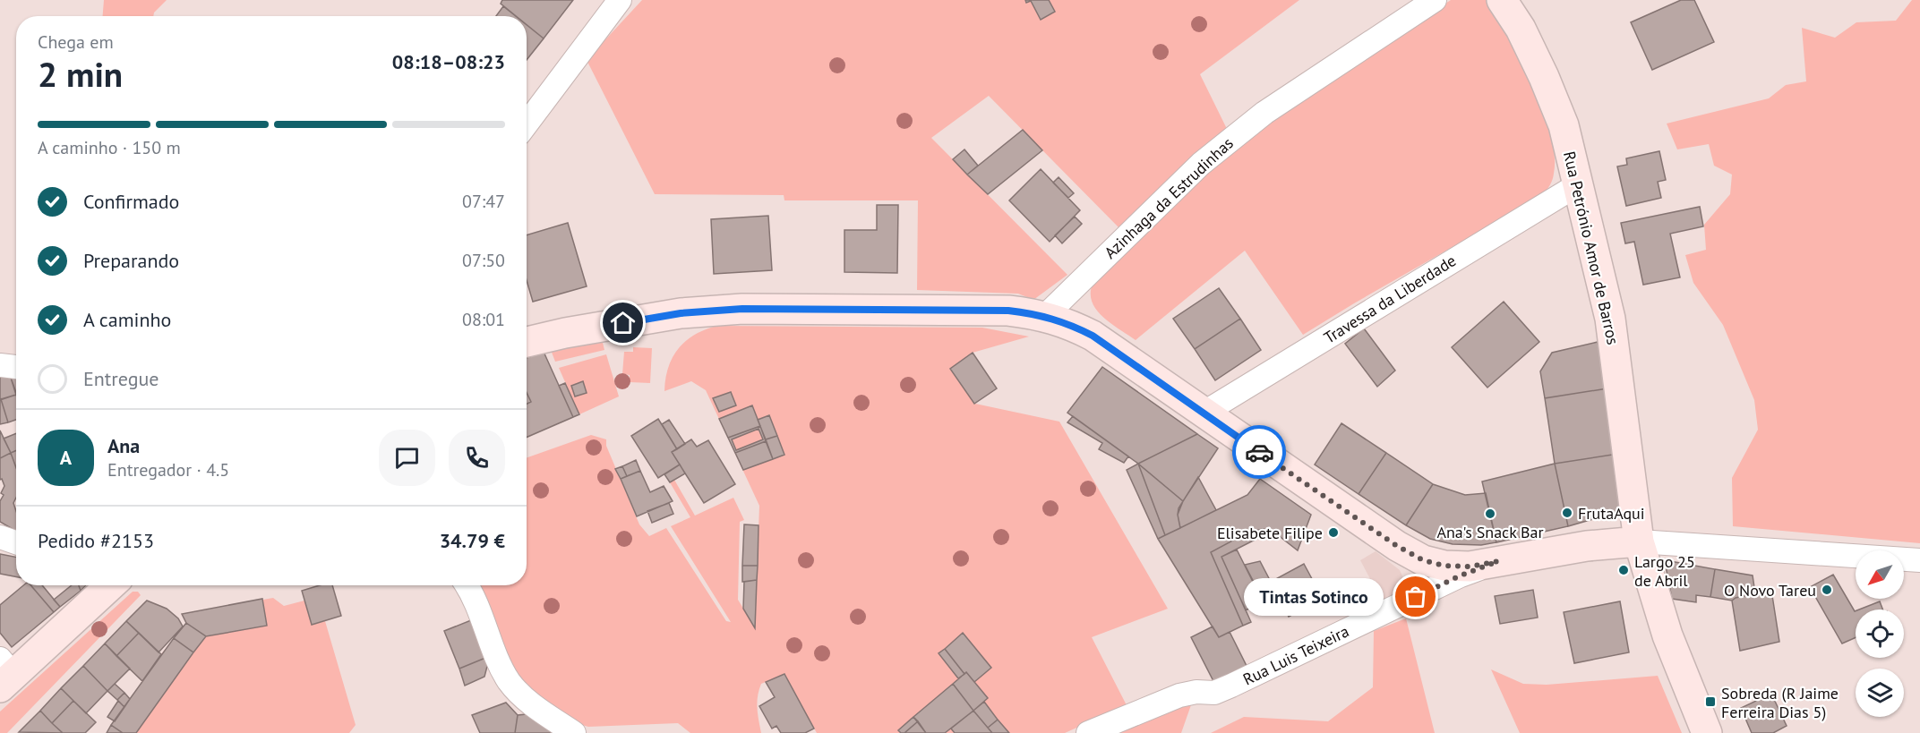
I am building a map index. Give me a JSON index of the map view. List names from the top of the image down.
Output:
{
  "streets": {
    "street": [
      "Azinhaga da Estrudinhas",
      "Rua Petrónio Amor de Barros",
      "Travessa da Liberdade",
      "Rua Luis Teixeira"
    ]
  },
  "crossings": [
    ["Rua Petrónio Amor de Barros", "Travessa da Liberdade"]
  ],
  "places": {
    "other": [
      "FrutaAqui",
      "Ana's Snack Bar",
      "Elisabete Filipe",
      "Largo 25 de Abril",
      "O Novo Tareu",
      "Tintas Sotinco"
    ],
    "transit": ["Sobreda (R Jaime Ferreira Dias 5)"]
  },
  "north": "bottom left",
  "page": {
    "heading": ["2 min", "Chega em", "08:18–08:23"],
    "panel": [
      "Ana",
      "Entregador · 4.5",
      "Pedido #2153",
      "34.79 €"
    ],
    "bar": "A caminho · 150 m",
    "list": [
      ["Confirmado", "07:47"],
      ["Preparando", "07:50"],
      ["A caminho", "08:01"],
      "Entregue"
    ],
    "round": "A",
    "bubble": "Tintas Sotinco"
  }
}
